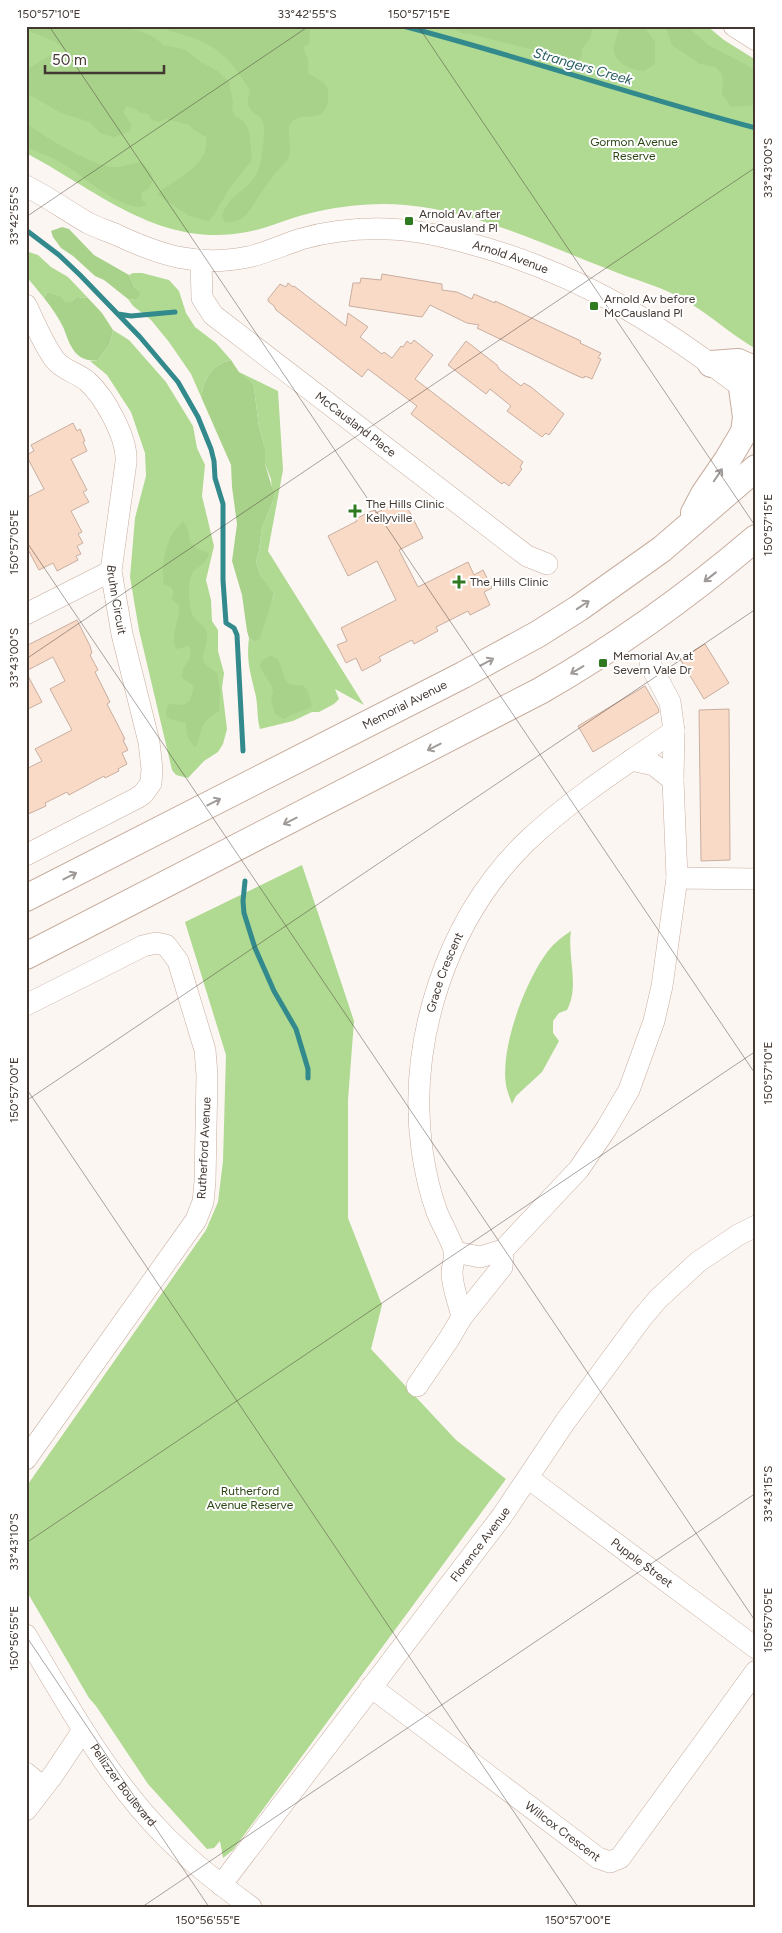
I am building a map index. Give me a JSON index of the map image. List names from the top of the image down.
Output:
{
  "streets": {
    "main road": ["Memorial Avenue"],
    "street": [
      "Arnold Avenue",
      "McCausland Place",
      "Bruhn Circuit",
      "Grace Crescent",
      "Rutherford Avenue",
      "Florence Avenue",
      "Pupple Street",
      "Pellizzer Boulevard",
      "Willcox Crescent"
    ]
  },
  "crossings": [
    ["Arnold Avenue", "McCausland Place"],
    ["Florence Avenue", "Pupple Street"],
    ["Florence Avenue", "Pellizzer Boulevard"],
    ["Florence Avenue", "Willcox Crescent"]
  ],
  "water": ["Strangers Creek"],
  "parks": ["Gormon Avenue Reserve", "Rutherford Avenue Reserve"],
  "places": {
    "transit": ["Arnold Av after McCausland Pl", "Arnold Av before McCausland Pl", "Memorial Av at Severn Vale Dr"],
    "health": ["The Hills Clinic Kellyville", "The Hills Clinic"]
  },
  "scale_bar": "50 m",
  "coordinates": [
    "150°57'10\"E",
    "33°42'55\"S",
    "150°57'15\"E",
    "33°43'00\"S",
    "150°57'05\"E",
    "150°57'00\"E",
    "33°43'15\"S",
    "33°43'10\"S",
    "150°56'55\"E"
  ]
}
